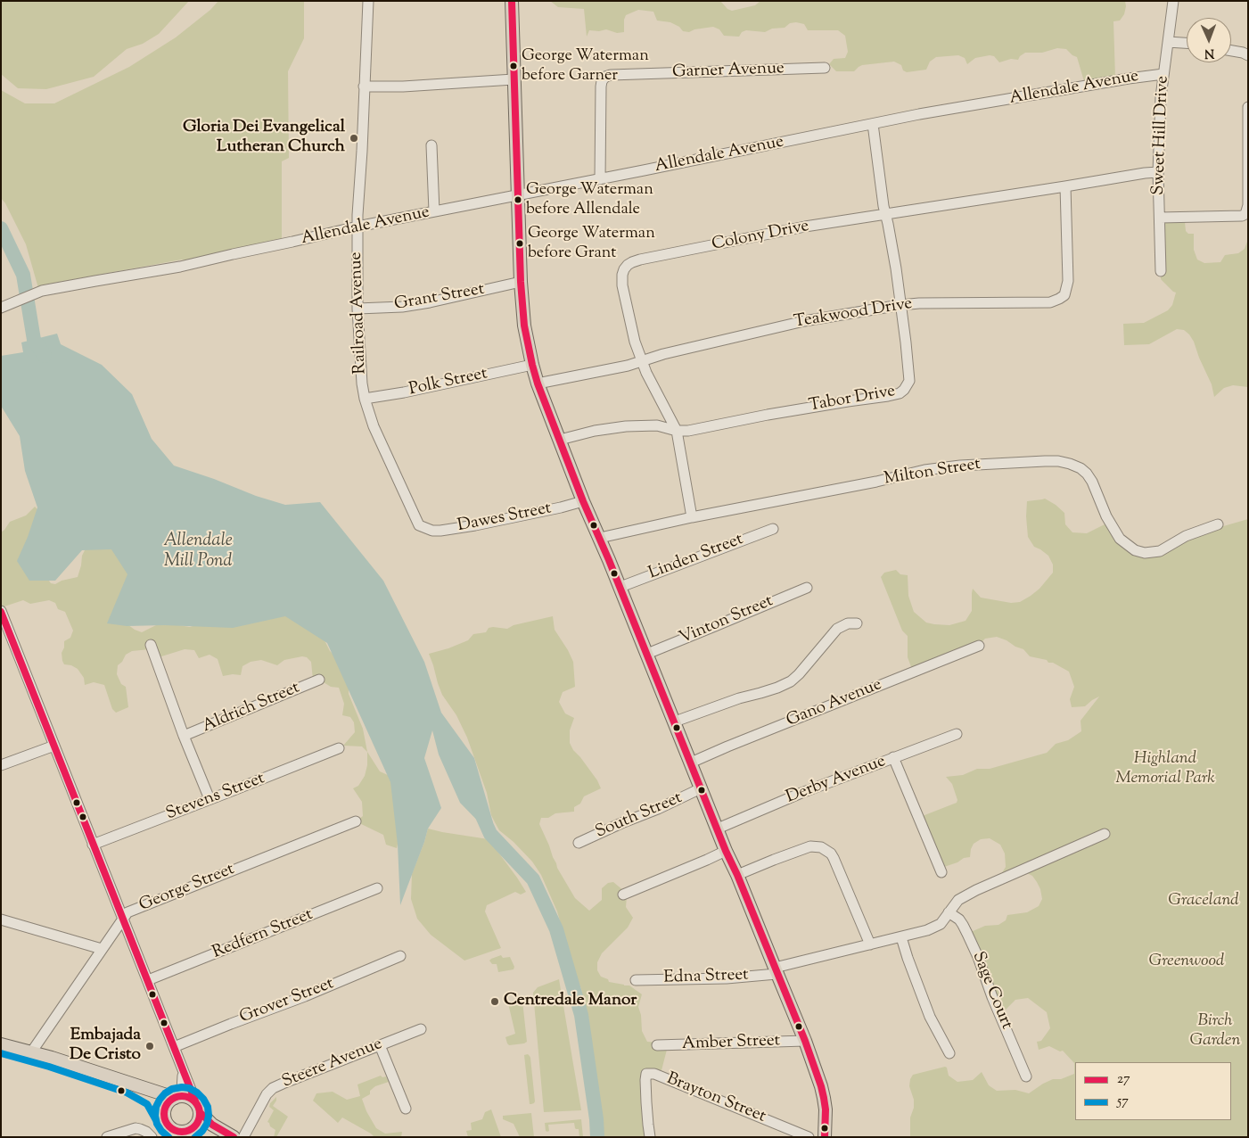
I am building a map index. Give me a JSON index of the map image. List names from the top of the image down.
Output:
{
  "streets": {
    "street": [
      "Garner Avenue",
      "Allendale Avenue",
      "Sweet Hill Drive",
      "Colony Drive",
      "Grant Street",
      "Railroad Avenue",
      "Teakwood Drive",
      "Polk Street",
      "Tabor Drive",
      "Milton Street",
      "Dawes Street",
      "Linden Street",
      "Vinton Street",
      "Gano Avenue",
      "Aldrich Street",
      "Derby Avenue",
      "Stevens Street",
      "South Street",
      "George Street",
      "Redfern Street",
      "Edna Street",
      "Sage Court",
      "Grover Street",
      "Amber Street",
      "Steere Avenue",
      "Brayton Street"
    ]
  },
  "crossings": [
    ["Garner Avenue", "Allendale Avenue"],
    ["Allendale Avenue", "Sweet Hill Drive"],
    ["Allendale Avenue", "Railroad Avenue"],
    ["Allendale Avenue", "Tabor Drive"],
    ["Sweet Hill Drive", "Colony Drive"],
    ["Colony Drive", "Teakwood Drive"],
    ["Colony Drive", "Tabor Drive"],
    ["Colony Drive", "Milton Street"],
    ["Grant Street", "Railroad Avenue"],
    ["Railroad Avenue", "Polk Street"],
    ["Railroad Avenue", "Dawes Street"],
    ["Teakwood Drive", "Tabor Drive"],
    ["Edna Street", "Sage Court"]
  ],
  "water": ["Allendale Mill Pond"],
  "parks": [
    "Highland Memorial Park",
    "Graceland",
    "Greenwood",
    "Birch Garden"
  ],
  "places": [
    "George Waterman before Garner",
    "Gloria Dei Evangelical Lutheran Church",
    "George Waterman before Allendale",
    "George Waterman before Grant",
    "Centredale Manor",
    "Embajada De Cristo"
  ],
  "lines": ["transit line 27", "transit line 57"],
  "legend": ["27", "57"],
  "north": "bottom"
}
